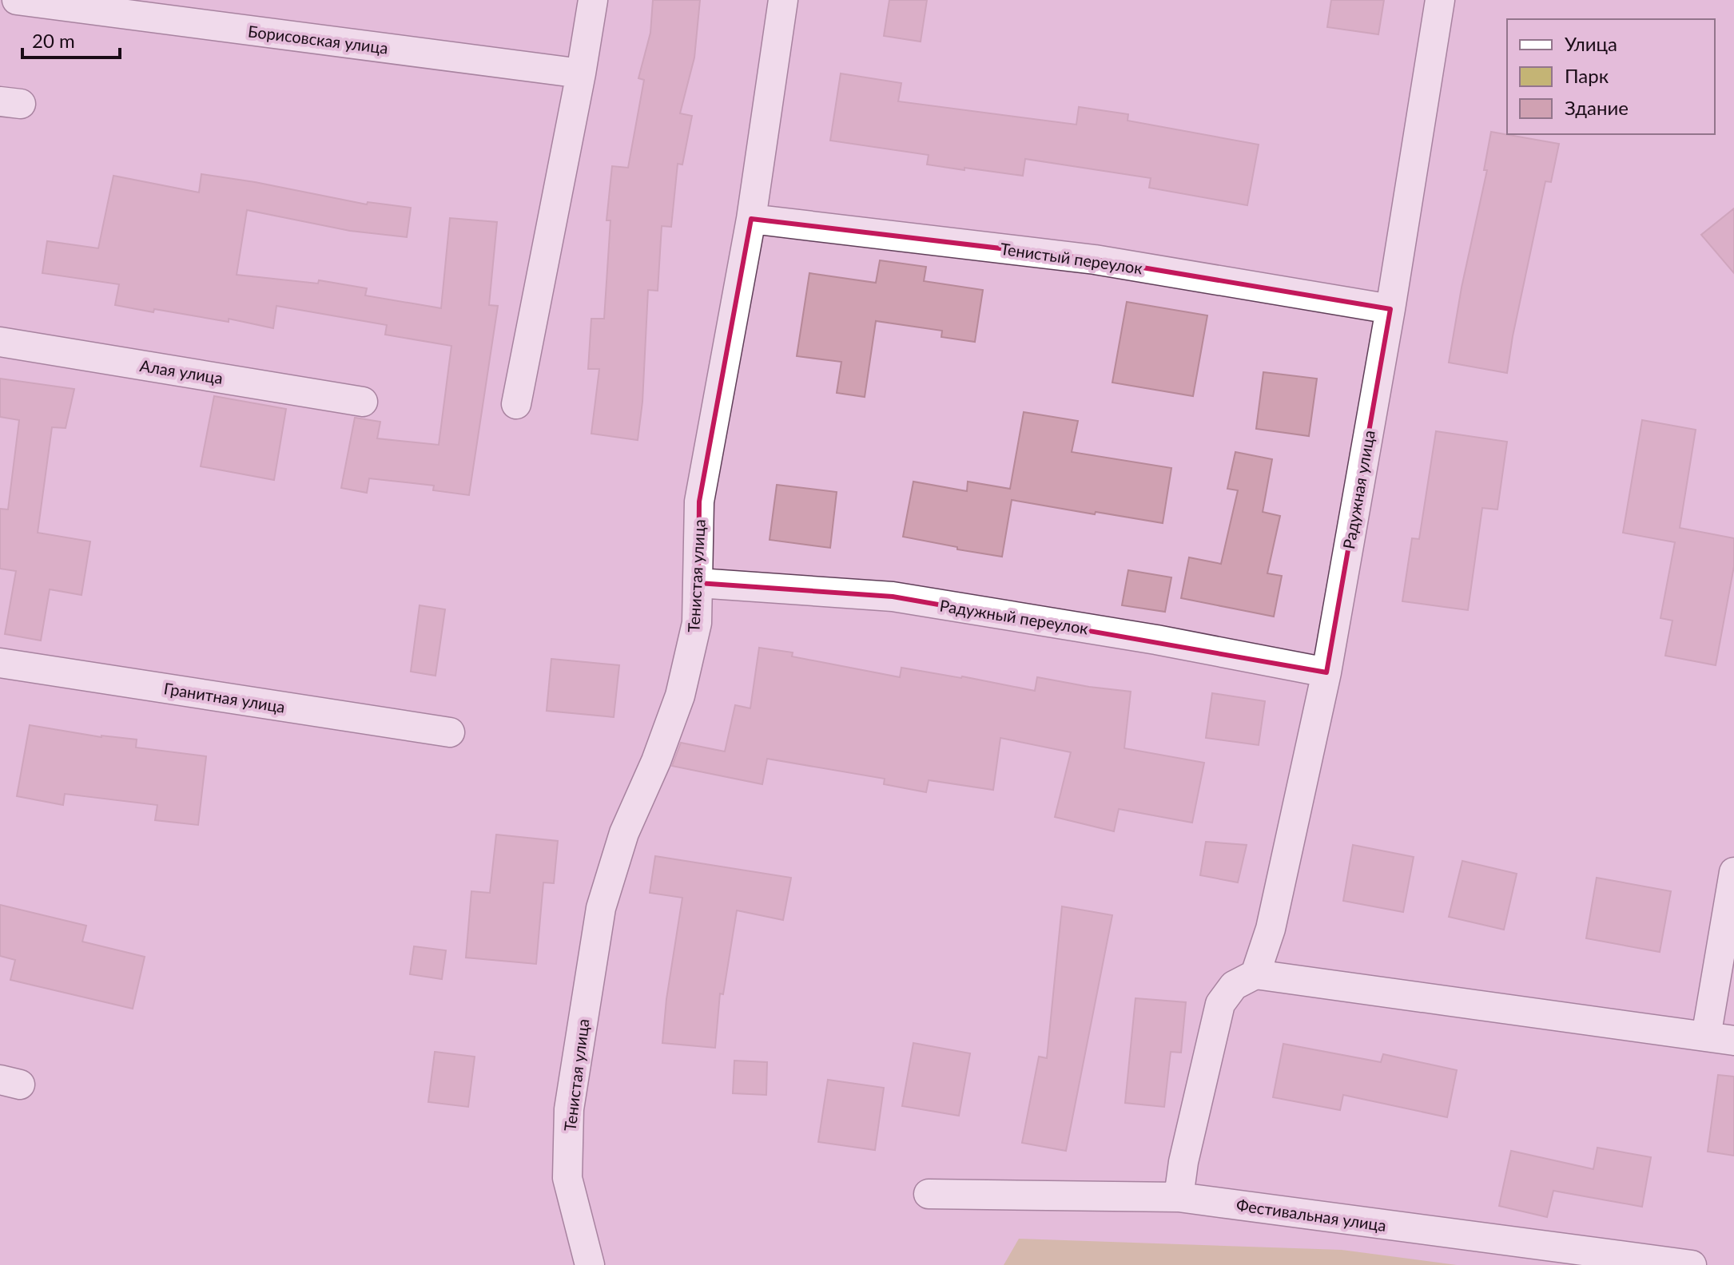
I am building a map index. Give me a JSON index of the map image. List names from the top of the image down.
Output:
{
  "streets": {
    "street": [
      "Борисовская улица",
      "Тенистый переулок",
      "Алая улица",
      "Радужная улица",
      "Тенистая улица",
      "Радужный переулок",
      "Гранитная улица",
      "Фестивальная улица"
    ]
  },
  "crossings": [
    ["Тенистый переулок", "Радужная улица"],
    ["Тенистый переулок", "Тенистая улица"],
    ["Радужная улица", "Радужный переулок"],
    ["Тенистая улица", "Радужный переулок"]
  ],
  "legend": ["Улица", "Парк", "Здание"],
  "scale_bar": "20 m"
}
